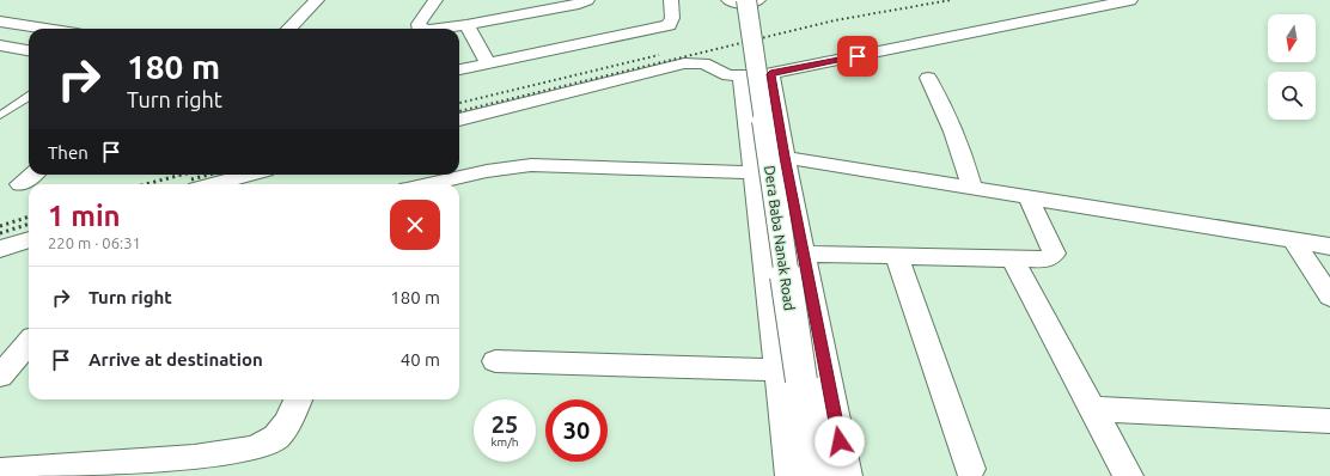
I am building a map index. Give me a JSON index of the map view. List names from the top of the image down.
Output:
{
  "streets": {
    "main road": ["Dera Baba Nanak Road"]
  },
  "north": "bottom",
  "page": {
    "turn": ["180 m", "Turn right"],
    "then": "Then",
    "heading": ["1 min", "220 m · 06:31"],
    "list": [
      {
        "name": "Turn right",
        "value": "180 m"
      },
      {
        "name": "Arrive at destination",
        "value": "40 m"
      }
    ],
    "speed": "25 km/h",
    "limit": "30"
  }
}
